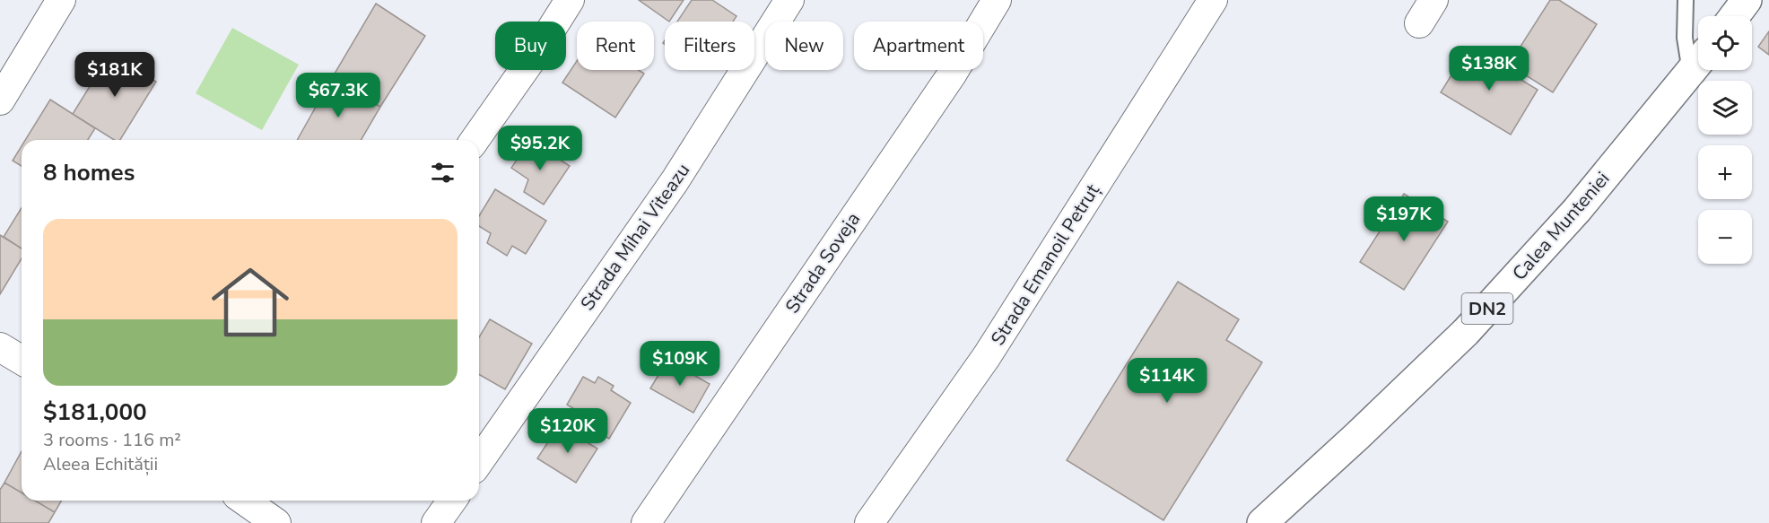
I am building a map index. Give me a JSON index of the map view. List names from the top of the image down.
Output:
{
  "streets": {
    "main road": ["Calea Munteniei", "DN2"],
    "street": ["Strada Mihai Viteazu", "Strada Soveja", "Strada Emanoil Petruț"]
  },
  "page": {
    "map_buttons": ["+", "−"],
    "chip": [
      "Buy",
      "Rent",
      "Filters",
      "New",
      "Apartment"
    ],
    "price": [
      "$138K",
      "$181K",
      "$67.3K",
      "$95.2K",
      "$197K",
      "$109K",
      "$114K",
      "$120K"
    ],
    "heading": "8 homes",
    "list": [
      {
        "name": "$181,000",
        "note": "3 rooms · 116 m² · Aleea Echității"
      }
    ]
  }
}
